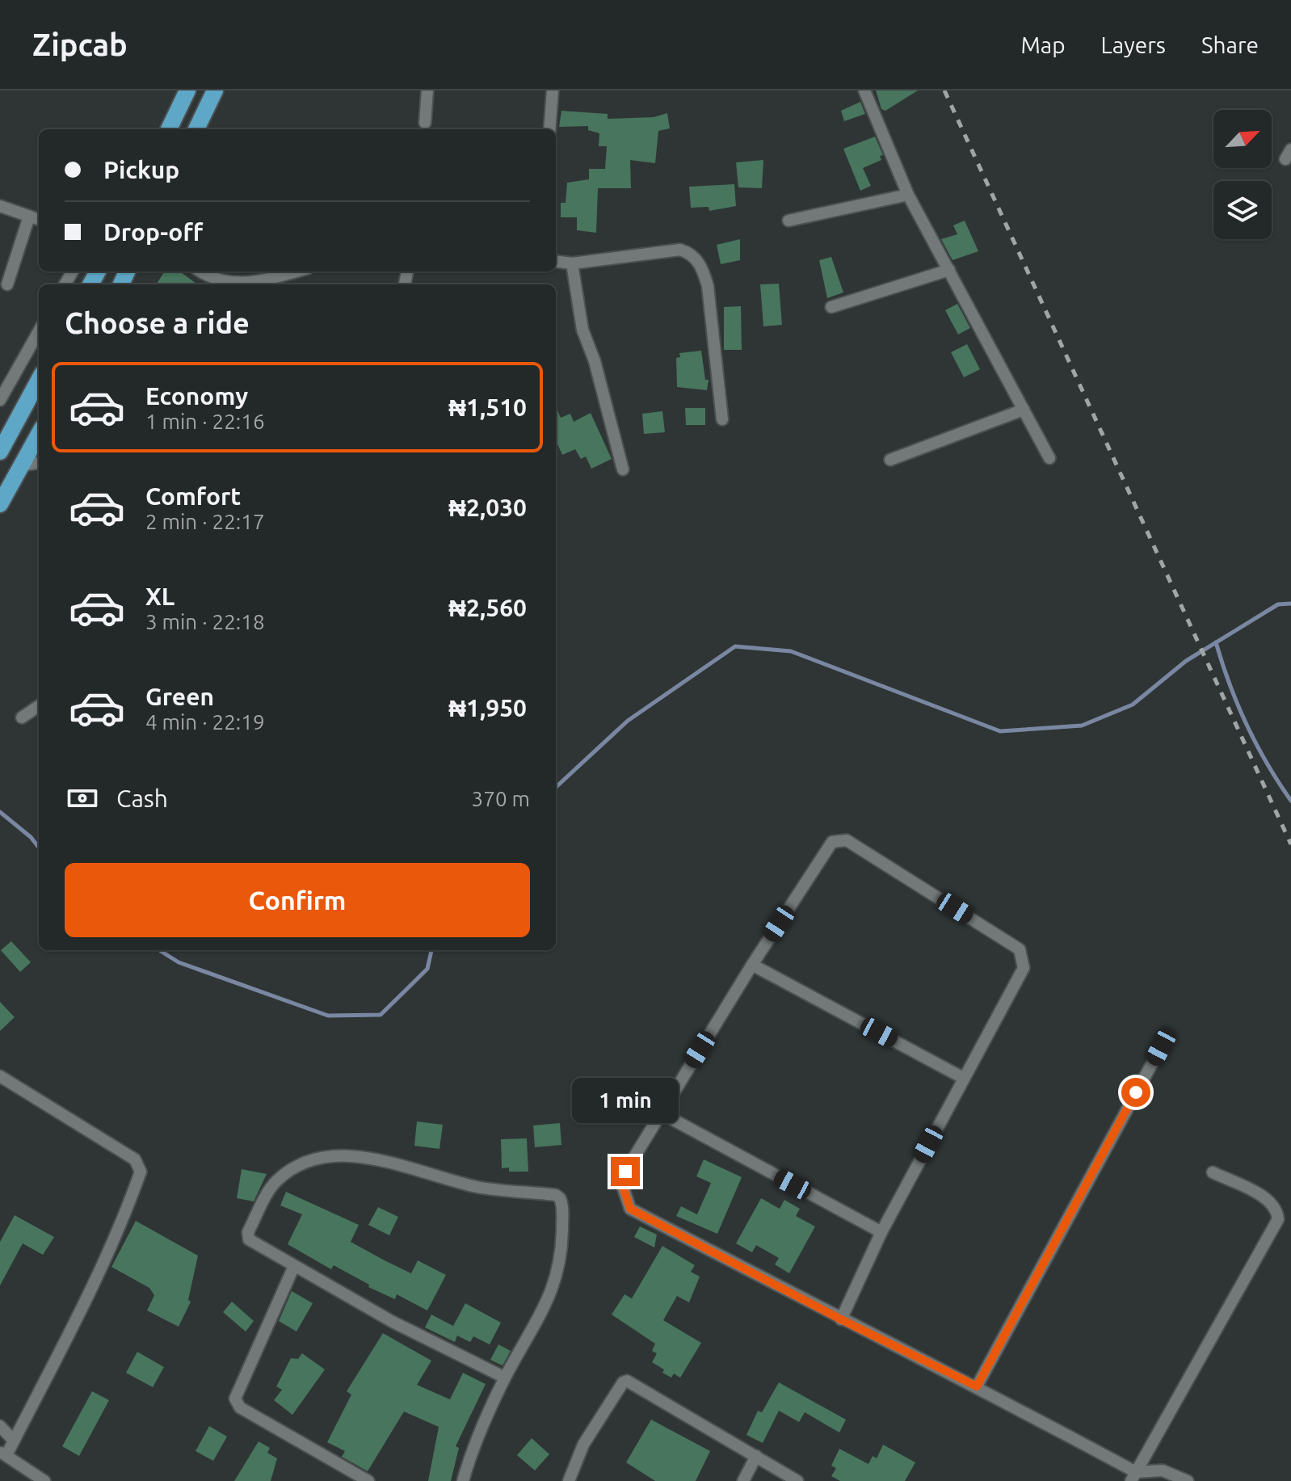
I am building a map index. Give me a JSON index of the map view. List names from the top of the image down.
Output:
{
  "north": "top right",
  "page": {
    "header": "Zipcab",
    "nav": ["Map", "Layers", "Share"],
    "banner": ["Pickup", "Drop-off"],
    "heading": "Choose a ride",
    "list": [
      {
        "name": "Economy",
        "note": "1 min · 22:16",
        "value": "₦1,510"
      },
      {
        "name": "Comfort",
        "note": "2 min · 22:17",
        "value": "₦2,030"
      },
      {
        "name": "XL",
        "note": "3 min · 22:18",
        "value": "₦2,560"
      },
      {
        "name": "Green",
        "note": "4 min · 22:19",
        "value": "₦1,950"
      }
    ],
    "pay": ["Cash", "370 m"],
    "buttons": "Confirm",
    "bubble": "1 min"
  }
}
